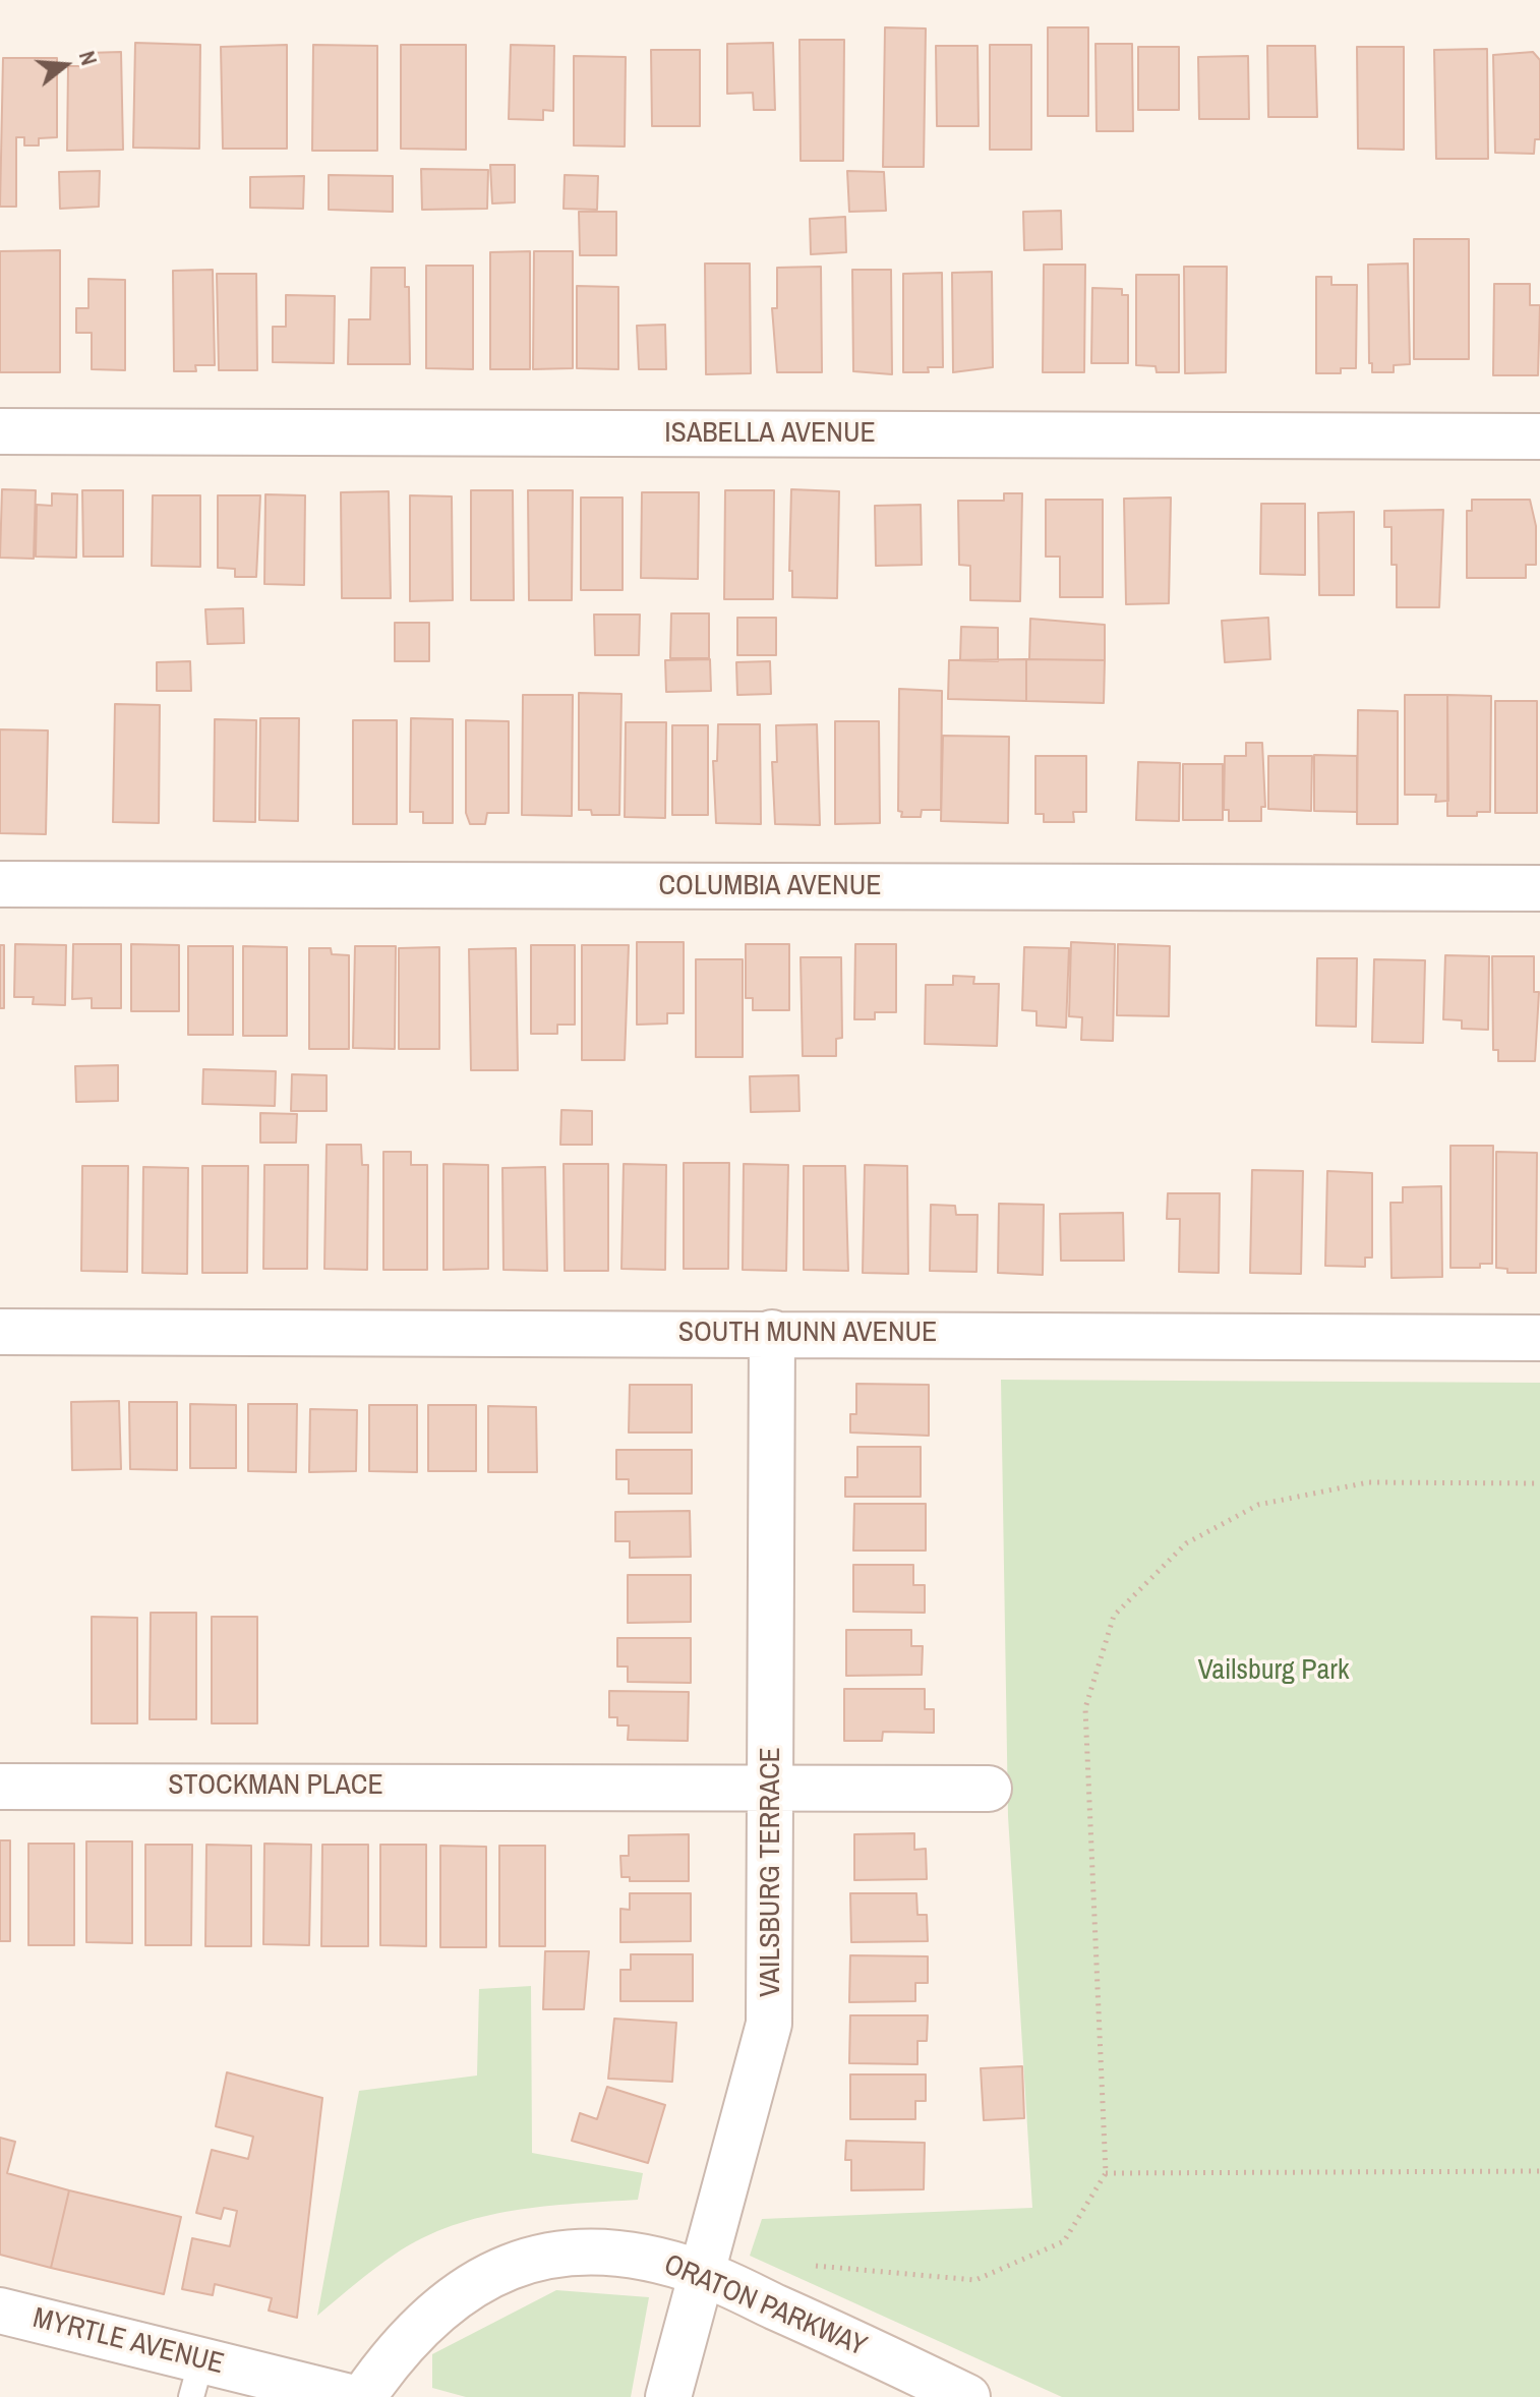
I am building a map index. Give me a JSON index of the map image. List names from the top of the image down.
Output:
{
  "streets": {
    "street": [
      "ISABELLA AVENUE",
      "COLUMBIA AVENUE",
      "SOUTH MUNN AVENUE",
      "STOCKMAN PLACE",
      "VAILSBURG TERRACE",
      "ORATON PARKWAY",
      "MYRTLE AVENUE"
    ]
  },
  "crossings": [
    ["SOUTH MUNN AVENUE", "VAILSBURG TERRACE"],
    ["STOCKMAN PLACE", "VAILSBURG TERRACE"],
    ["VAILSBURG TERRACE", "ORATON PARKWAY"]
  ],
  "parks": ["Vailsburg Park"],
  "north": "right"
}
